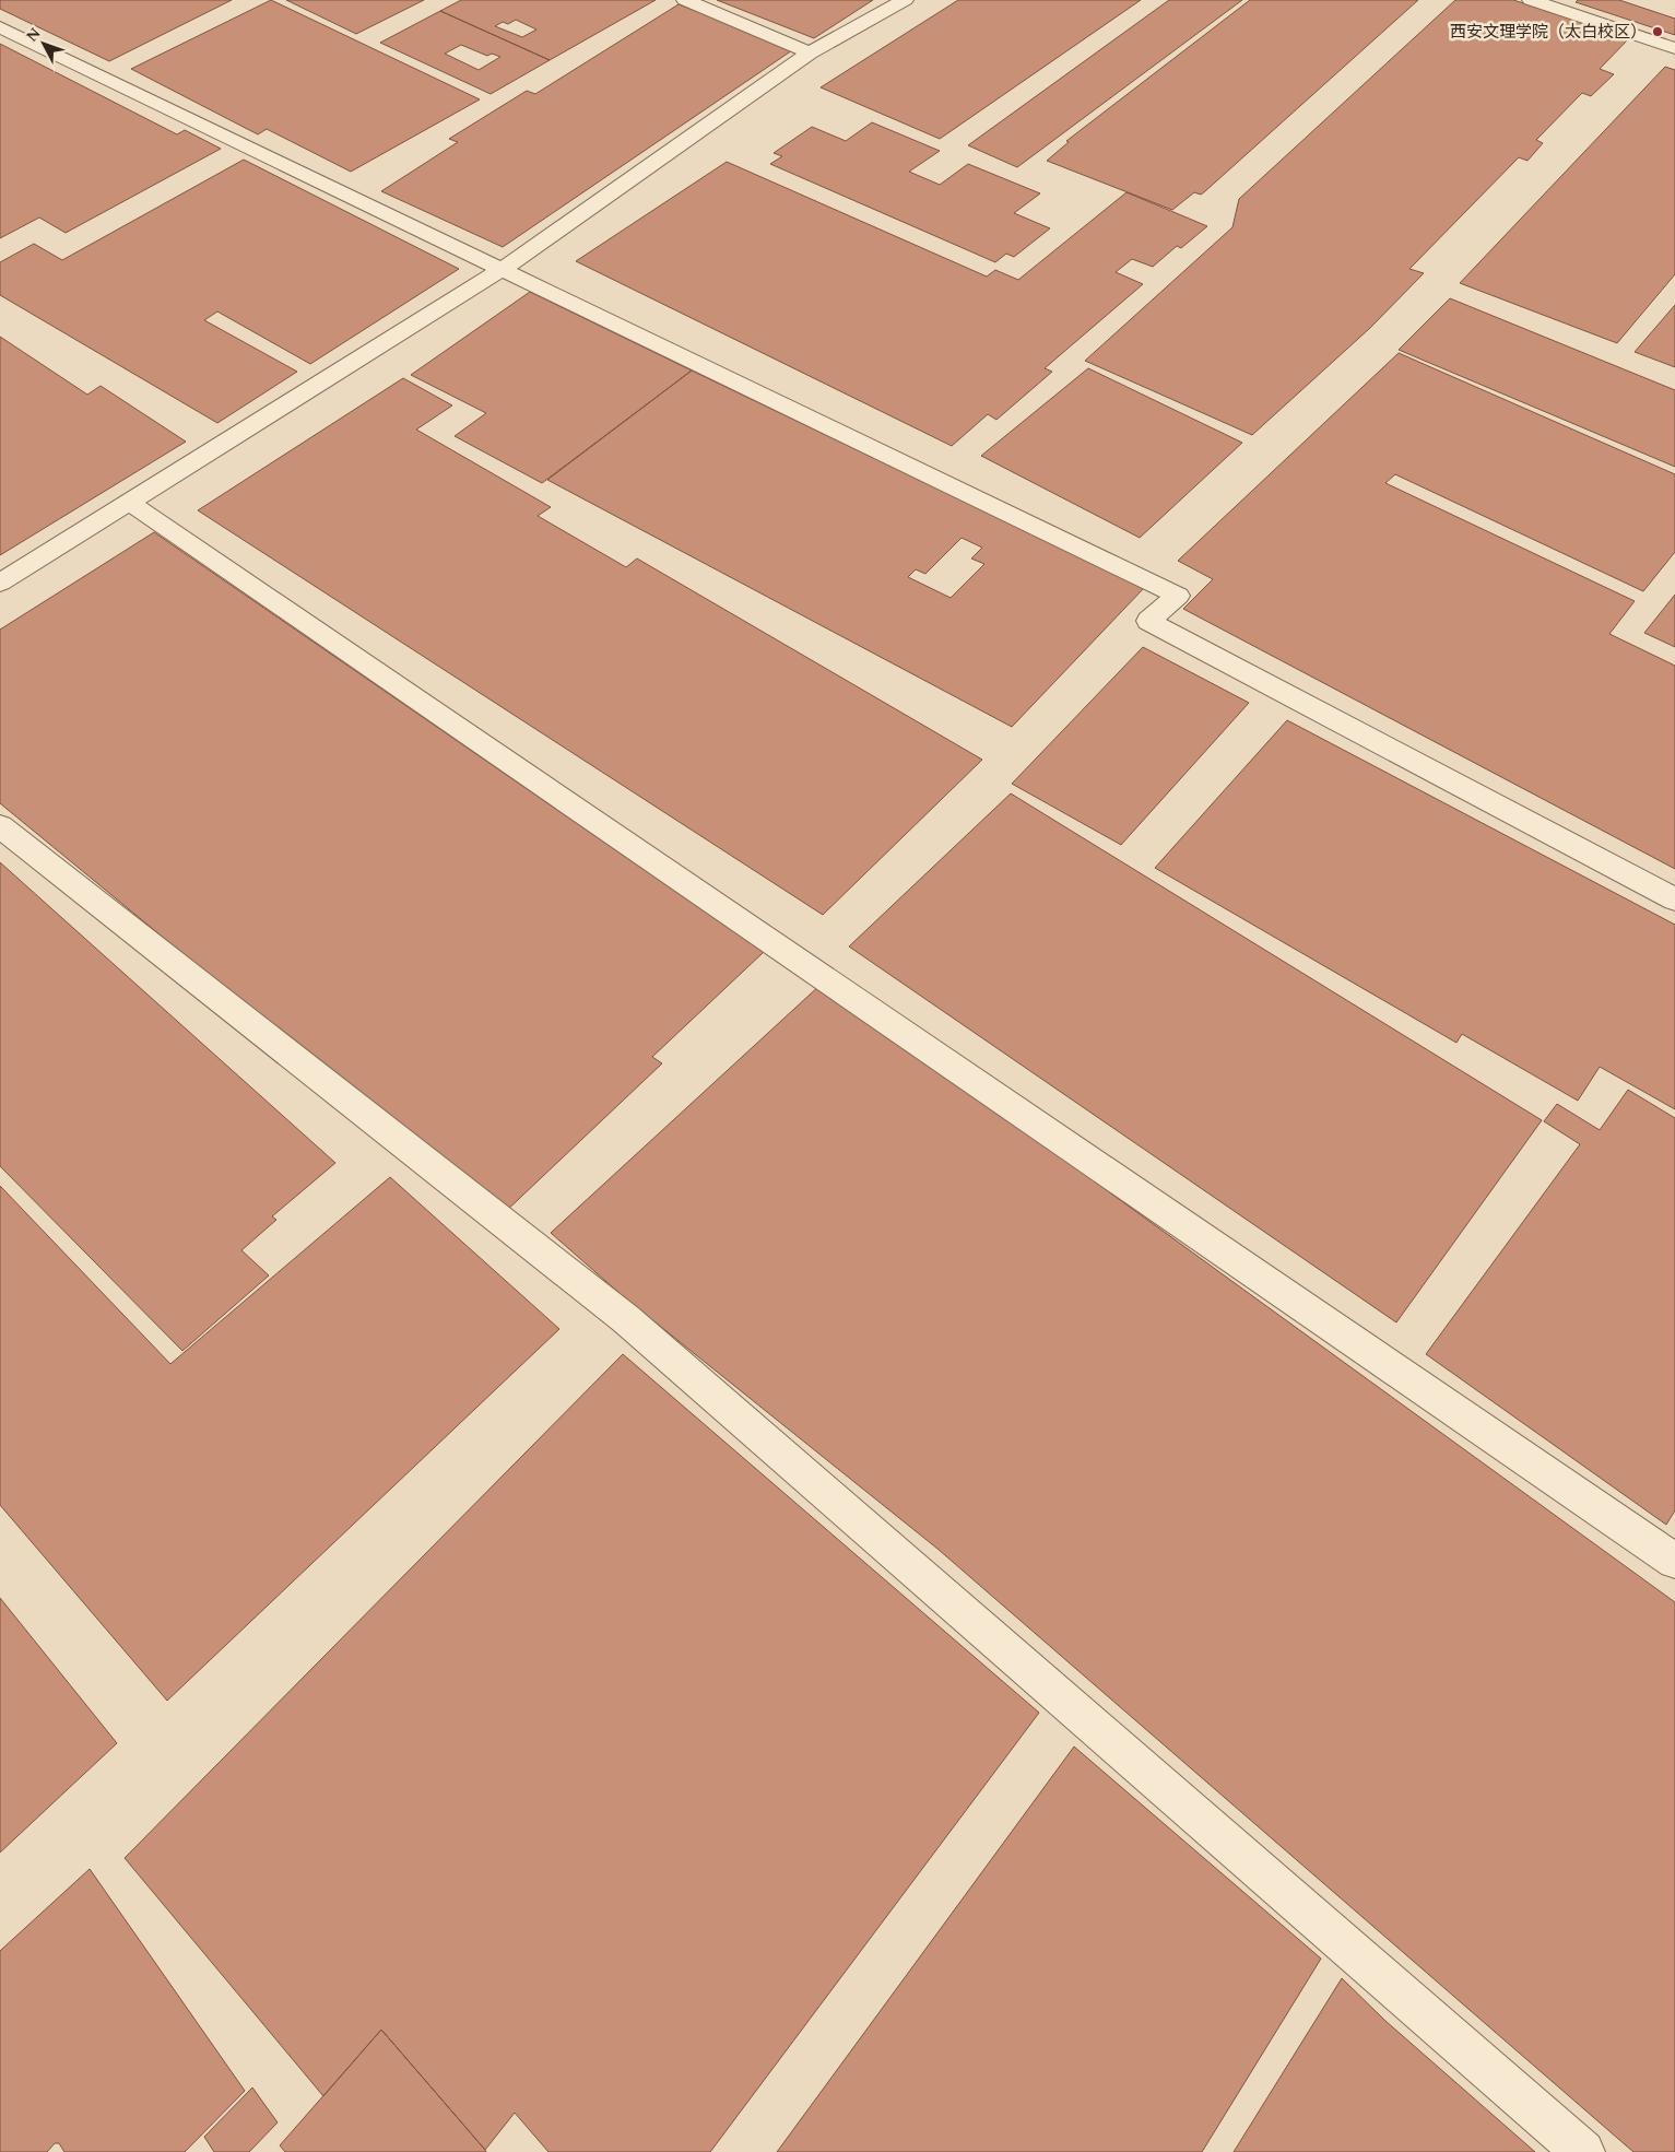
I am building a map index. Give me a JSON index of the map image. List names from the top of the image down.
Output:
{
  "places": ["西安文理学院（太白校区）"],
  "north": "top left"
}
